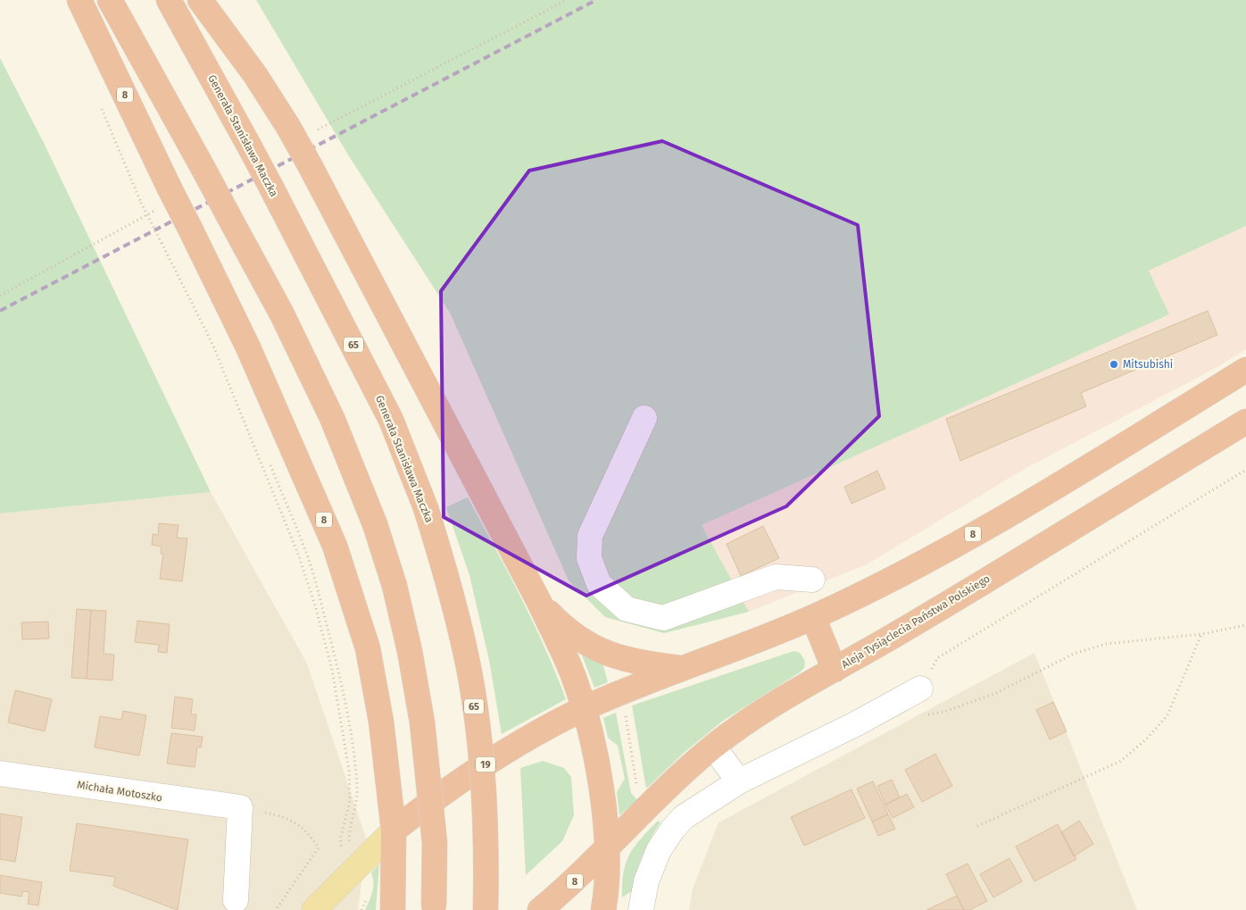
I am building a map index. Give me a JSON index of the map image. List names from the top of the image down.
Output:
{
  "streets": {
    "highway": [
      "8",
      "Generała Stanisława Maczka",
      "65",
      "Aleja Tysiąclecia Państwa Polskiego",
      "19"
    ],
    "street": ["Michała Motoszko"]
  },
  "crossings": [
    ["8", "Aleja Tysiąclecia Państwa Polskiego"],
    ["8", "19"]
  ],
  "places": ["Mitsubishi"]
}
